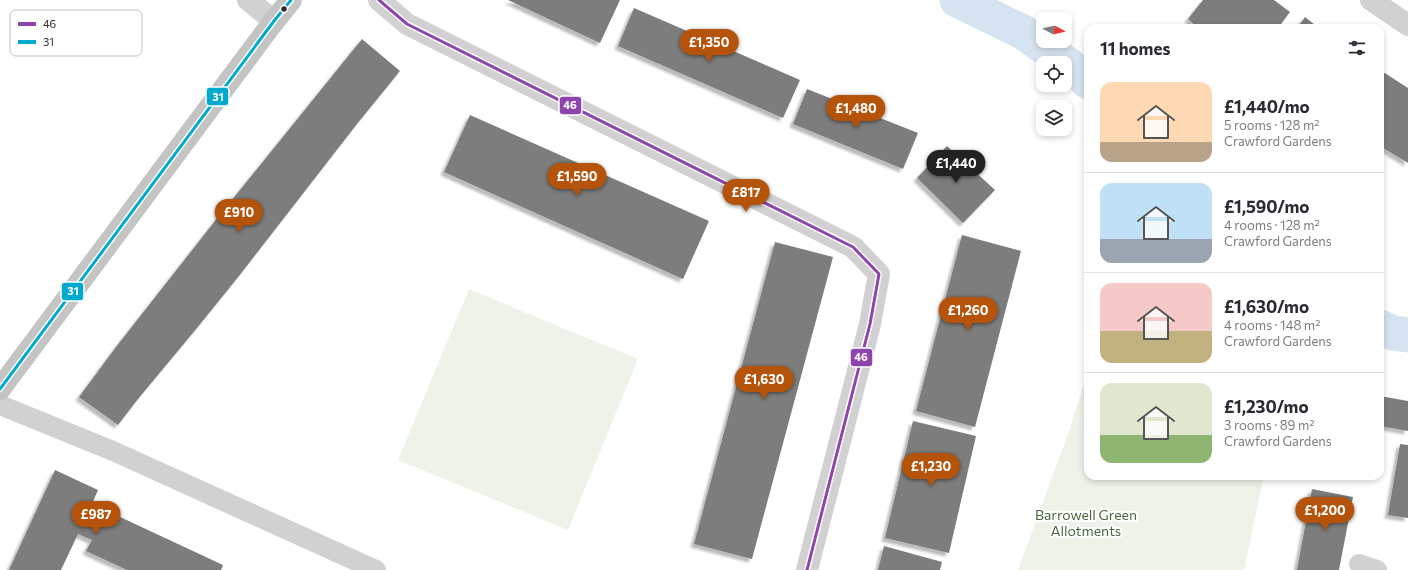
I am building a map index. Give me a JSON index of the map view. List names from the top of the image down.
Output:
{
  "parks": ["Barrowell Green Allotments"],
  "lines": ["transit line 46", "transit line 31"],
  "legend": ["46", "31"],
  "north": "right",
  "page": {
    "heading": "11 homes",
    "price": [
      "£1,350",
      "£1,480",
      "£1,440",
      "£1,590",
      "£817",
      "£910",
      "£1,260",
      "£1,630",
      "£1,230",
      "£1,200",
      "£987"
    ],
    "list": [
      {
        "name": "£1,440/mo",
        "note": "5 rooms · 128 m² · Crawford Gardens"
      },
      {
        "name": "£1,590/mo",
        "note": "4 rooms · 128 m² · Crawford Gardens"
      },
      {
        "name": "£1,630/mo",
        "note": "4 rooms · 148 m² · Crawford Gardens"
      },
      {
        "name": "£1,230/mo",
        "note": "3 rooms · 89 m² · Crawford Gardens"
      }
    ]
  }
}
